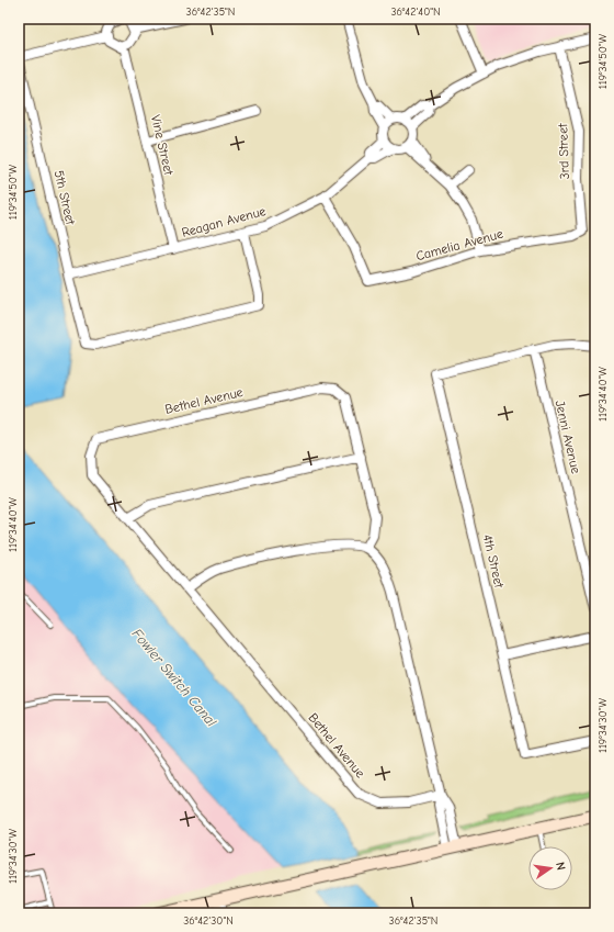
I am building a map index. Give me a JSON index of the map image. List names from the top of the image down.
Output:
{
  "streets": {
    "street": [
      "Vine Street",
      "3rd Street",
      "5th Street",
      "Reagan Avenue",
      "Camelia Avenue",
      "Bethel Avenue",
      "Jenni Avenue",
      "4th Street"
    ]
  },
  "crossings": [
    ["Vine Street", "Reagan Avenue"],
    ["3rd Street", "Camelia Avenue"],
    ["5th Street", "Reagan Avenue"],
    ["Reagan Avenue", "Camelia Avenue"],
    ["Jenni Avenue", "4th Street"]
  ],
  "water": ["Fowler Switch Canal"],
  "north": "right",
  "coordinates": [
    "36°42'35\"N",
    "36°42'40\"N",
    "119°34'50\"W",
    "119°34'40\"W",
    "119°34'30\"W",
    "36°42'30\"N"
  ]
}
